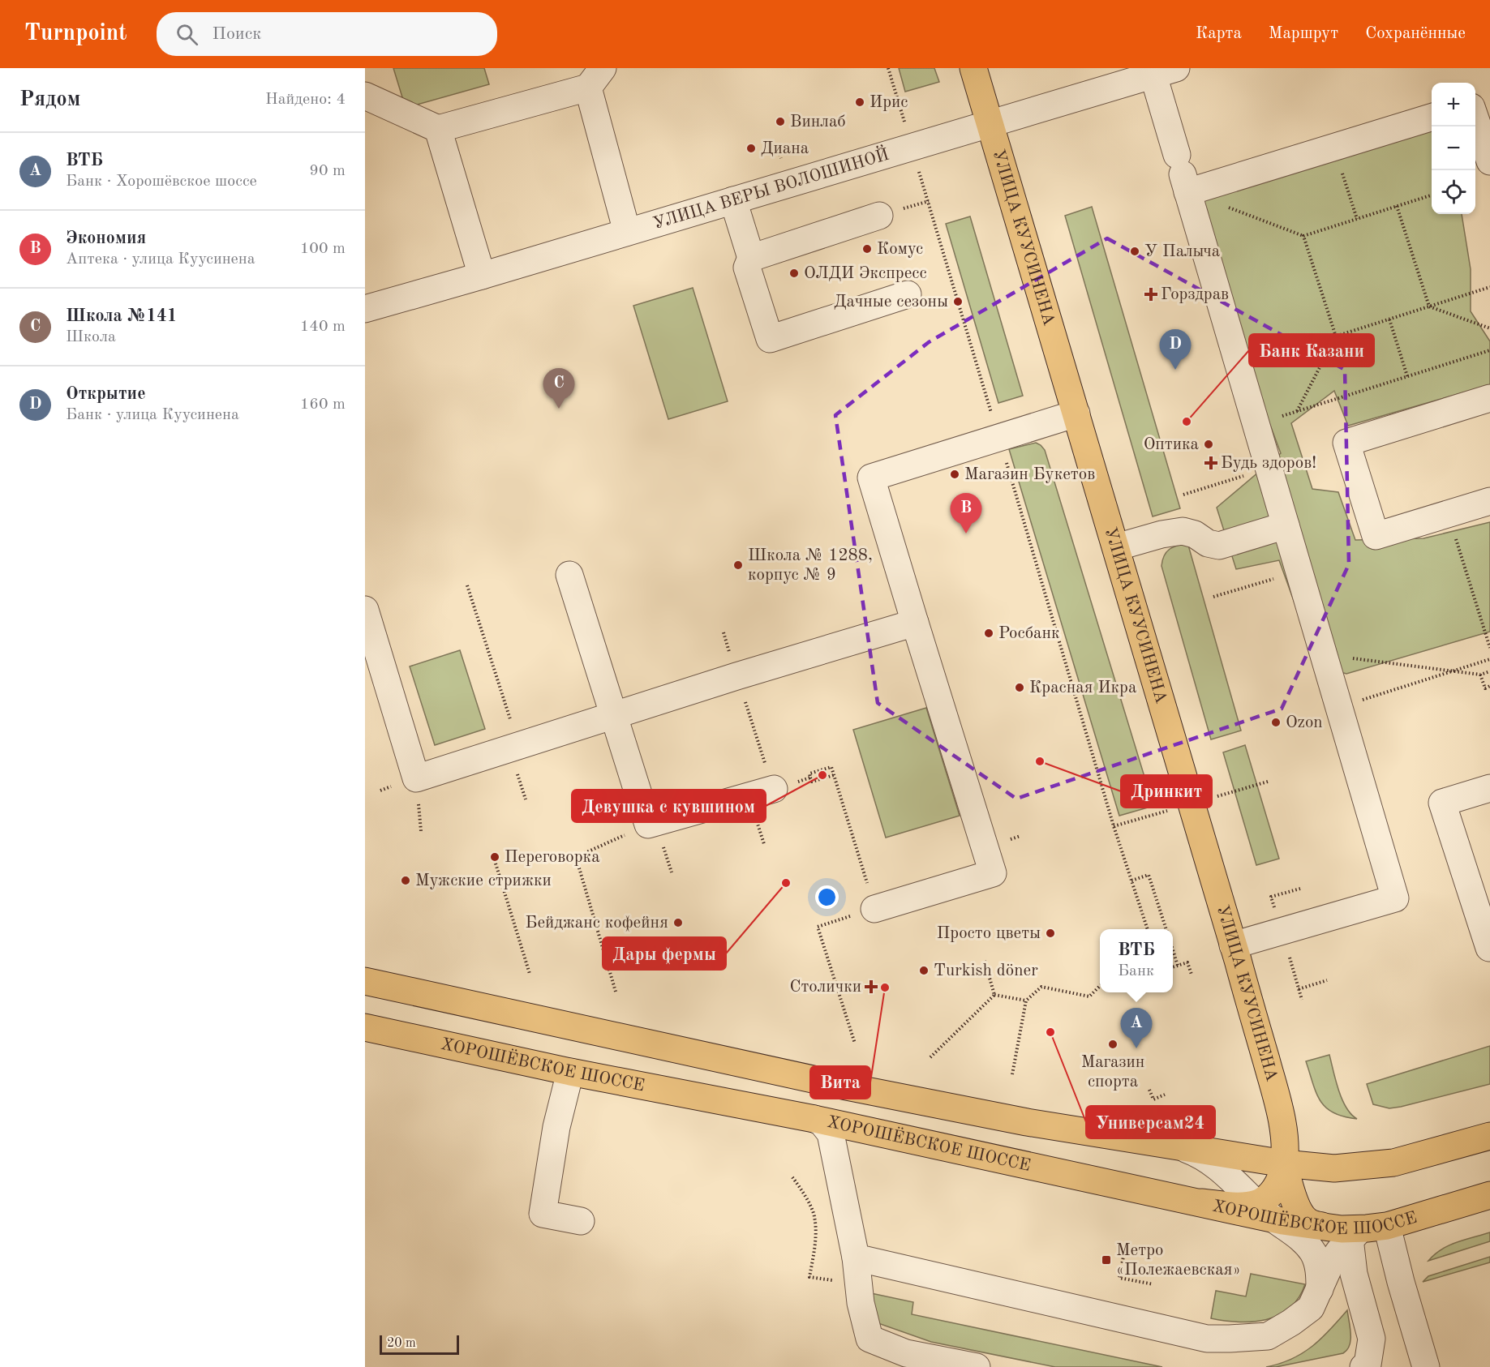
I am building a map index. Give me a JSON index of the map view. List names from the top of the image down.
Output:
{
  "streets": {
    "main road": ["УЛИЦА КУУСИНЕНА", "ХОРОШЁВСКОЕ ШОССЕ"],
    "street": ["УЛИЦА ВЕРЫ ВОЛОШИНОЙ"]
  },
  "crossings": [
    ["УЛИЦА ВЕРЫ ВОЛОШИНОЙ", "УЛИЦА КУУСИНЕНА"]
  ],
  "places": {
    "other": [
      "Ирис",
      "Винлаб",
      "Диана",
      "Комус",
      "У Палыча",
      "ОЛДИ Экспресс",
      "Дачные сезоны",
      "Банк Казани",
      "Оптика",
      "Магазин Букетов",
      "Школа № 1288, корпус № 9",
      "Росбанк",
      "Красная Икра",
      "Ozon",
      "Дринкит",
      "Девушка с кувшином",
      "Переговорка",
      "Мужские стрижки",
      "Дары фермы",
      "Бейджанс кофейня",
      "Просто цветы",
      "Turkish döner",
      "Вита",
      "Универсам24",
      "Магазин спорта"
    ],
    "health": ["Горздрав", "Будь здоров!", "Столички"],
    "transit": ["Метро «Полежаевская»"]
  },
  "scale_bar": "20 m",
  "page": {
    "header": "Turnpoint",
    "search": "Поиск",
    "nav": ["Карта", "Маршрут", "Сохранённые"],
    "heading": ["Рядом", "Найдено: 4"],
    "map_buttons": ["+", "−"],
    "list": [
      {
        "mark": "A",
        "name": "ВТБ",
        "note": "Банк · Хорошёвское шоссе",
        "value": "90 m"
      },
      {
        "mark": "B",
        "name": "Экономия",
        "note": "Аптека · улица Куусинена",
        "value": "100 m"
      },
      {
        "mark": "C",
        "name": "Школа №141",
        "note": "Школа",
        "value": "140 m"
      },
      {
        "mark": "D",
        "name": "Открытие",
        "note": "Банк · улица Куусинена",
        "value": "160 m"
      }
    ],
    "pins": [
      "D",
      "C",
      "B",
      "A"
    ],
    "popup": ["ВТБ", "Банк"],
    "scale": "20 m"
  }
}
